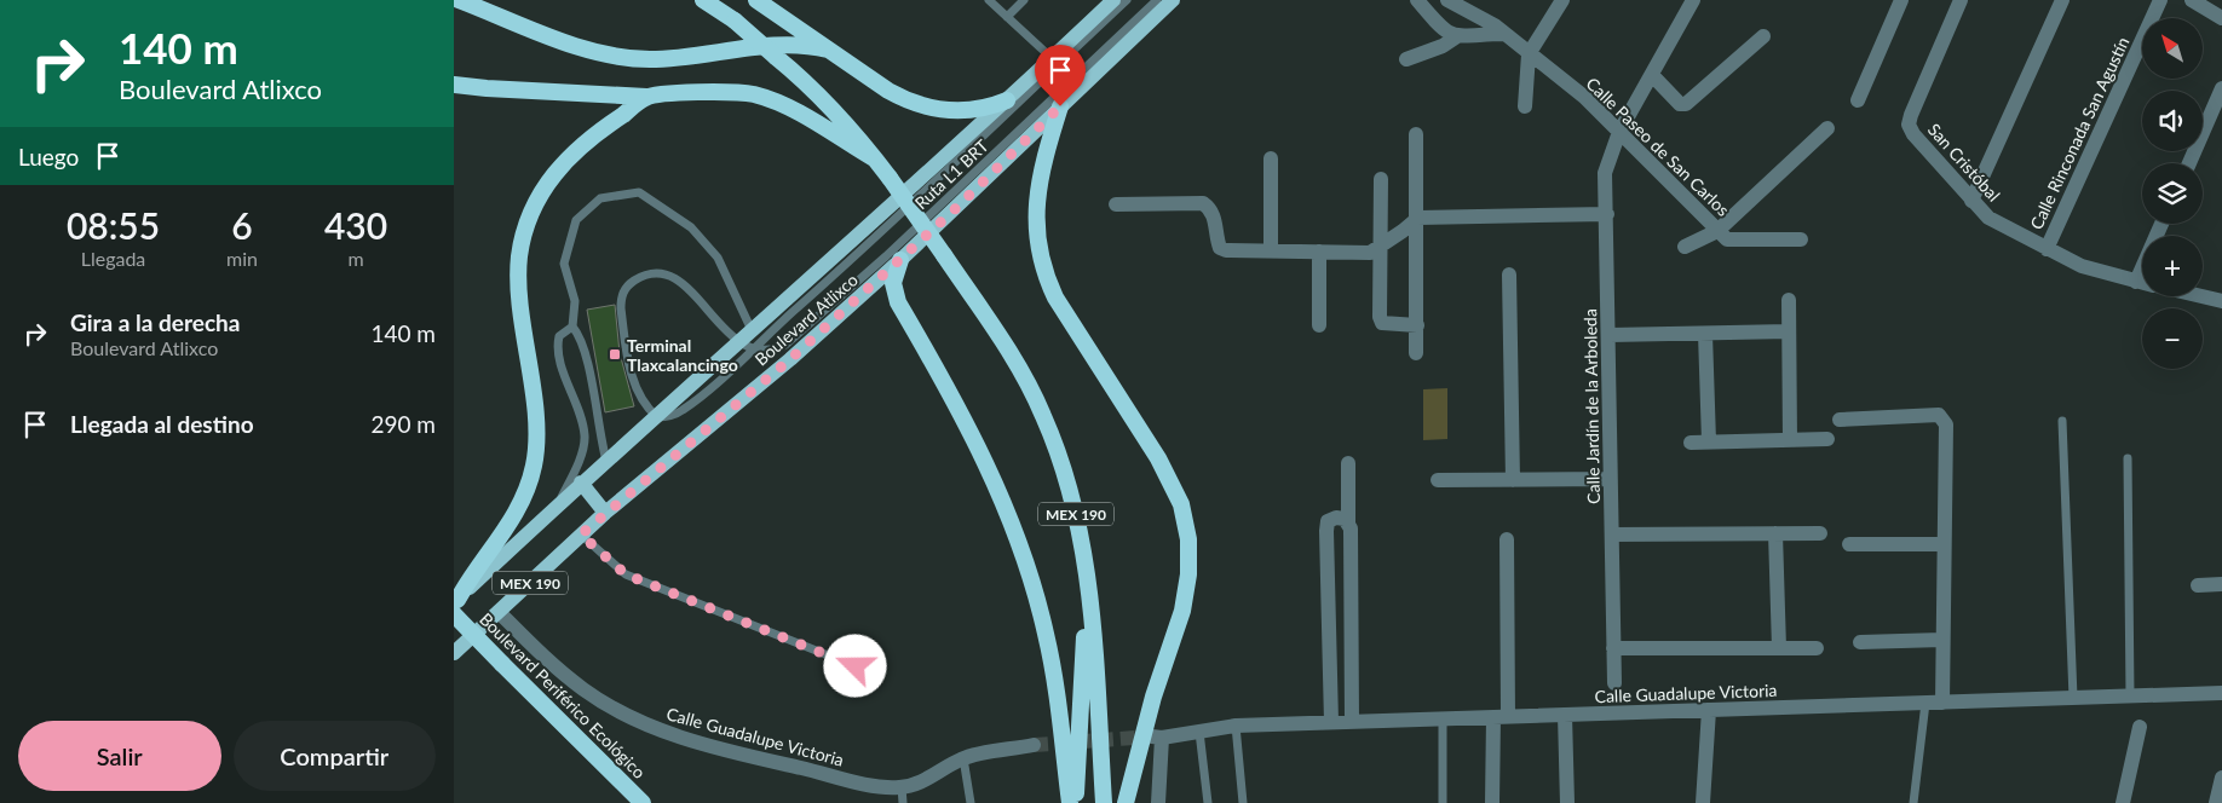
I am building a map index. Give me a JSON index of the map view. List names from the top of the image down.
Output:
{
  "streets": {
    "highway": ["MEX 190", "Boulevard Periférico Ecológico"],
    "main road": ["Boulevard Atlixco"],
    "street": [
      "Calle Rinconada San Agustín",
      "Calle Paseo de San Carlos",
      "San Cristóbal",
      "Calle Jardín de la Arboleda",
      "Calle Guadalupe Victoria"
    ],
    "lane": ["Ruta L1 BRT"]
  },
  "crossings": [
    ["Calle Rinconada San Agustín", "San Cristóbal"],
    ["Calle Paseo de San Carlos", "Calle Jardín de la Arboleda"],
    ["Ruta L1 BRT", "Boulevard Atlixco"],
    ["Boulevard Atlixco", "Calle Guadalupe Victoria"],
    ["Boulevard Atlixco", "Boulevard Periférico Ecológico"]
  ],
  "places": {
    "transit": ["Terminal Tlaxcalancingo"]
  },
  "north": "top left",
  "page": {
    "turn": ["140 m", "Boulevard Atlixco"],
    "map_buttons": ["+", "−"],
    "then": "Luego",
    "eta": [
      "08:55",
      "Llegada",
      "6",
      "min",
      "430",
      "m"
    ],
    "list": [
      {
        "name": "Gira a la derecha",
        "note": "Boulevard Atlixco",
        "value": "140 m"
      },
      {
        "name": "Llegada al destino",
        "value": "290 m"
      }
    ],
    "buttons": ["Salir", "Compartir"]
  }
}
